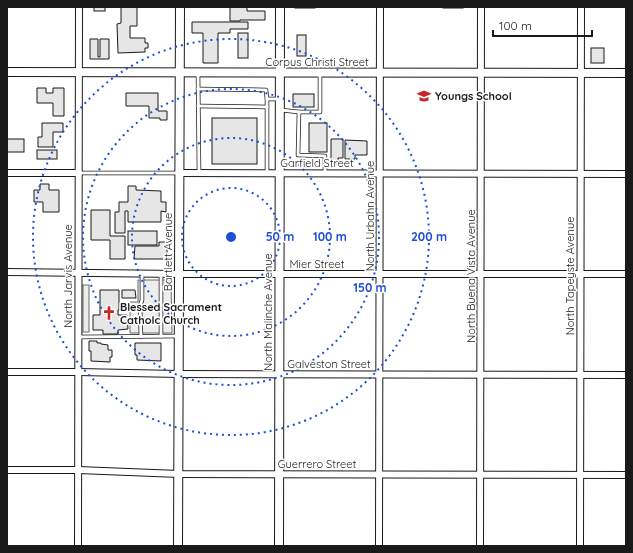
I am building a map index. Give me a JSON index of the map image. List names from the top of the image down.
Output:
{
  "streets": {
    "main road": ["Corpus Christi Street", "Bartlett Avenue", "North Malinche Avenue"],
    "street": [
      "Garfield Street",
      "North Urbahn Avenue",
      "Mier Street",
      "North Jarvis Avenue",
      "North Buena Vista Avenue",
      "North Tapeyste Avenue",
      "Galveston Street",
      "Guerrero Street"
    ]
  },
  "crossings": [
    ["Corpus Christi Street", "North Urbahn Avenue"],
    ["Corpus Christi Street", "Bartlett Avenue"],
    ["Corpus Christi Street", "North Jarvis Avenue"],
    ["Corpus Christi Street", "North Buena Vista Avenue"],
    ["Corpus Christi Street", "North Tapeyste Avenue"],
    ["Corpus Christi Street", "North Malinche Avenue"],
    ["Garfield Street", "North Urbahn Avenue"],
    ["Garfield Street", "Bartlett Avenue"],
    ["Garfield Street", "North Jarvis Avenue"],
    ["Garfield Street", "North Buena Vista Avenue"],
    ["Garfield Street", "North Tapeyste Avenue"],
    ["Garfield Street", "North Malinche Avenue"],
    ["North Urbahn Avenue", "Mier Street"],
    ["North Urbahn Avenue", "Galveston Street"],
    ["North Urbahn Avenue", "Guerrero Street"],
    ["Bartlett Avenue", "Mier Street"],
    ["Bartlett Avenue", "Galveston Street"],
    ["Bartlett Avenue", "Guerrero Street"],
    ["Mier Street", "North Jarvis Avenue"],
    ["Mier Street", "North Buena Vista Avenue"],
    ["Mier Street", "North Tapeyste Avenue"],
    ["Mier Street", "North Malinche Avenue"],
    ["North Jarvis Avenue", "Galveston Street"],
    ["North Jarvis Avenue", "Guerrero Street"],
    ["North Buena Vista Avenue", "Galveston Street"],
    ["North Buena Vista Avenue", "Guerrero Street"],
    ["North Tapeyste Avenue", "Galveston Street"],
    ["North Tapeyste Avenue", "Guerrero Street"],
    ["North Malinche Avenue", "Galveston Street"],
    ["North Malinche Avenue", "Guerrero Street"]
  ],
  "places": {
    "school or university": ["Youngs School"],
    "church": ["Blessed Sacrament Catholc Church"]
  },
  "scale_bar": "100 m",
  "rings": [
    "50 m",
    "100 m",
    "200 m",
    "150 m"
  ]
}
